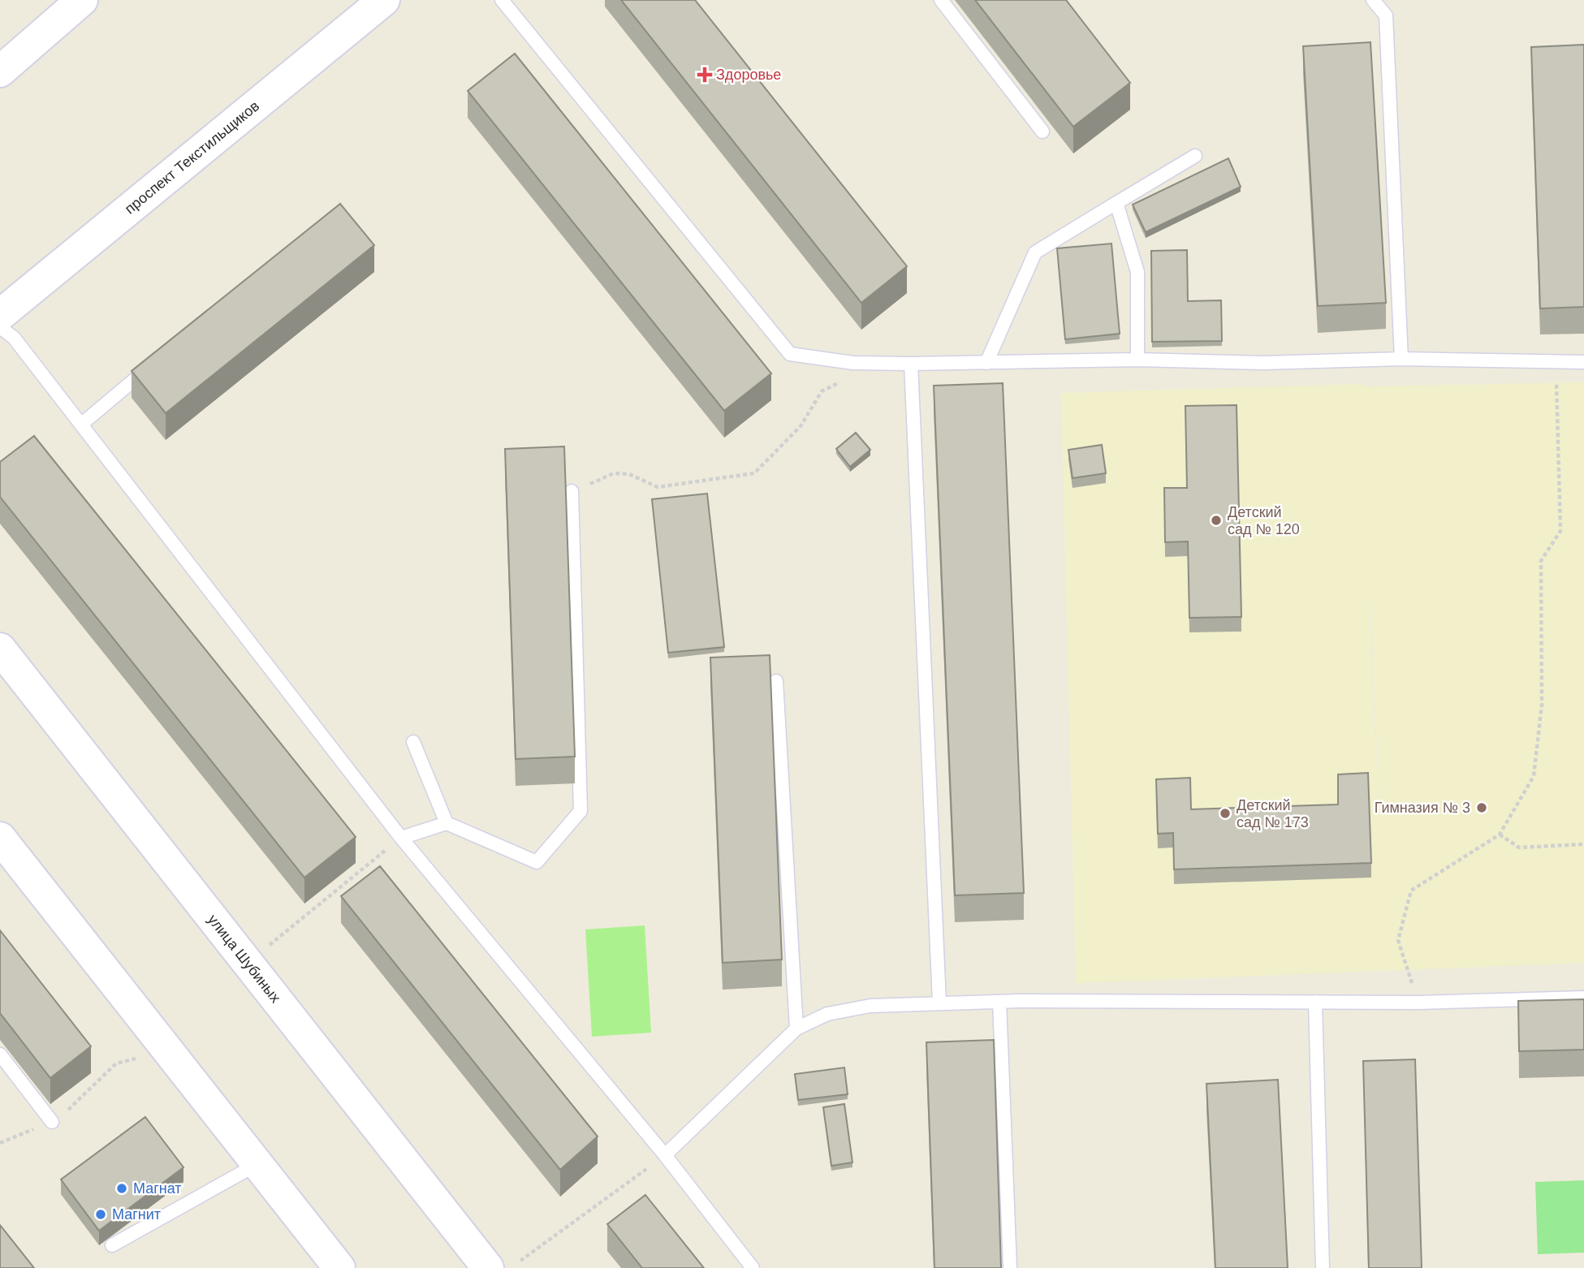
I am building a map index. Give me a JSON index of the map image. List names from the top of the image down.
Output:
{
  "streets": {
    "main road": ["проспект Текстильщиков", "улица Шубиных"]
  },
  "places": {
    "health": ["Здоровье"],
    "other": [
      "Детский сад № 120",
      "Гимназия № 3",
      "Детский сад № 173",
      "Магнат",
      "Магнит"
    ]
  }
}
